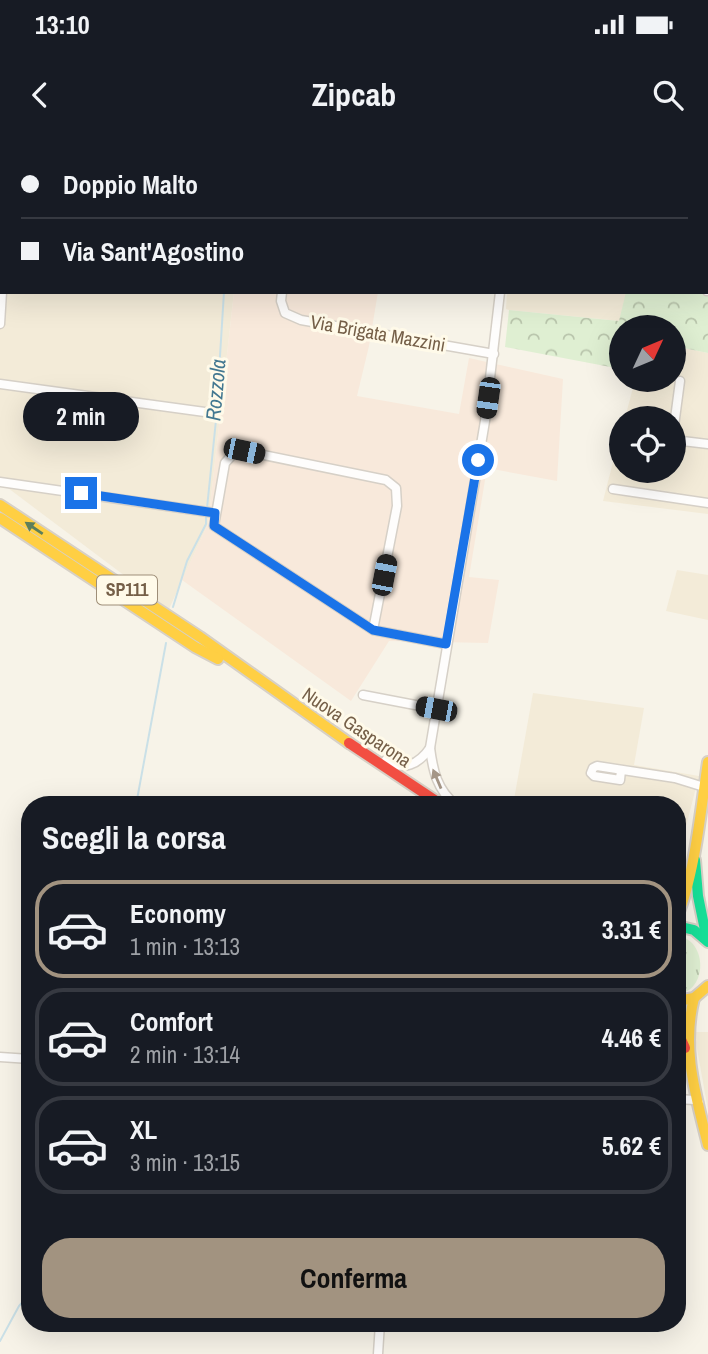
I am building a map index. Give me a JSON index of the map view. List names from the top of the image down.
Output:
{
  "streets": {
    "main road": ["SP111", "Nuova Gasparona"],
    "street": ["Via Brigata Mazzini"]
  },
  "water": ["Rozzola"],
  "north": "top right",
  "page": {
    "status": "13:10",
    "header": "Zipcab",
    "banner": ["Doppio Malto", "Via Sant'Agostino"],
    "bubble": "2 min",
    "heading": "Scegli la corsa",
    "list": [
      {
        "name": "Economy",
        "note": "1 min · 13:13",
        "value": "3.31 €"
      },
      {
        "name": "Comfort",
        "note": "2 min · 13:14",
        "value": "4.46 €"
      },
      {
        "name": "XL",
        "note": "3 min · 13:15",
        "value": "5.62 €"
      }
    ],
    "buttons": "Conferma"
  }
}
